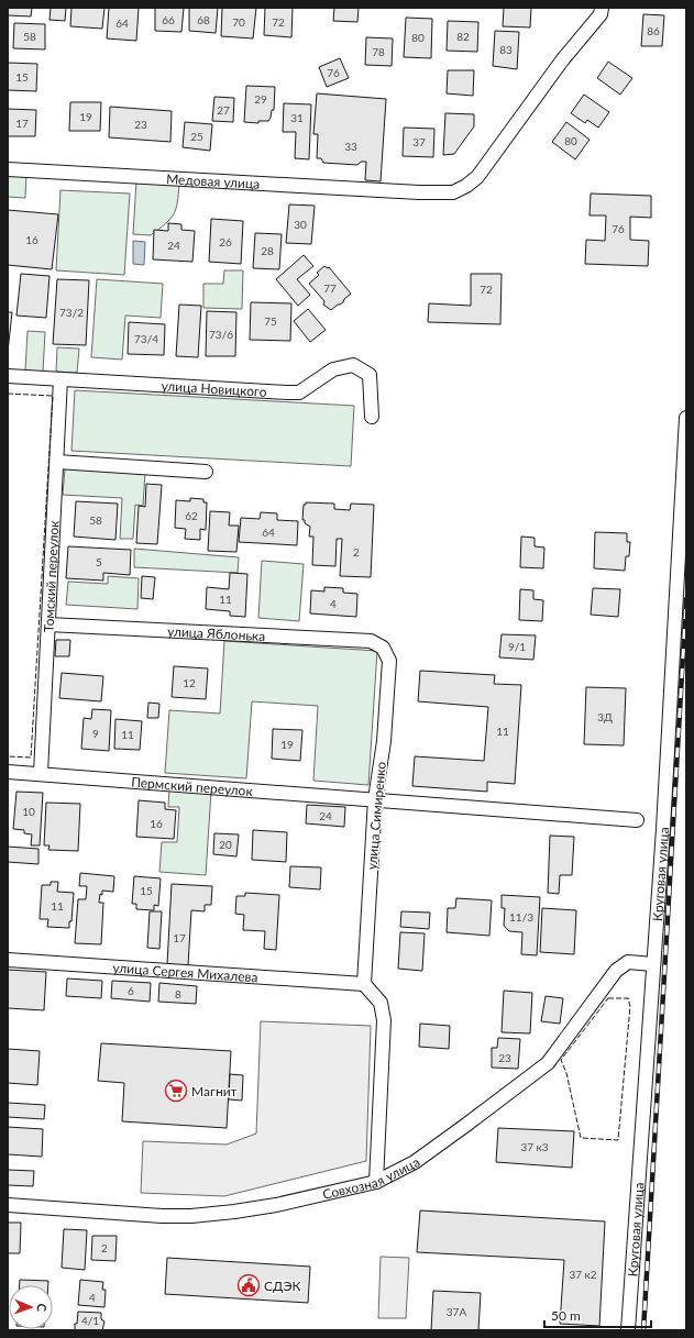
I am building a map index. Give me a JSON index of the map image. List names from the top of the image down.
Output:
{
  "streets": {
    "street": [
      "Медовая улица",
      "улица Новицкого",
      "Томский переулок",
      "улица Яблонька",
      "Пермский переулок",
      "улица Симиренко",
      "Круговая улица",
      "улица Сергея Михалева",
      "Совхозная улица"
    ]
  },
  "crossings": [
    ["улица Новицкого", "Томский переулок"],
    ["Томский переулок", "улица Яблонька"],
    ["Томский переулок", "Пермский переулок"],
    ["улица Яблонька", "улица Симиренко"],
    ["Пермский переулок", "улица Симиренко"],
    ["улица Симиренко", "улица Сергея Михалева"],
    ["Круговая улица", "Совхозная улица"]
  ],
  "places": {
    "supermarket": ["Магнит"],
    "public building": ["СДЭК"]
  },
  "house_numbers": [
    "66",
    "68",
    "70",
    "72",
    "64",
    "86",
    "58",
    "82",
    "80",
    "83",
    "78",
    "76",
    "15",
    "29",
    "27",
    "19",
    "31",
    "17",
    "23",
    "25",
    "80",
    "37",
    "33",
    "30",
    "76",
    "16",
    "26",
    "24",
    "28",
    "77",
    "72",
    "73/2",
    "75",
    "73/6",
    "73/4",
    "62",
    "58",
    "64",
    "2",
    "5",
    "11",
    "4",
    "9/1",
    "12",
    "3Д",
    "11",
    "9",
    "11",
    "19",
    "10",
    "24",
    "16",
    "20",
    "15",
    "11",
    "11/3",
    "17",
    "6",
    "8",
    "23",
    "37 к3",
    "2",
    "37 к2",
    "4",
    "37А",
    "4/1"
  ],
  "scale_bar": "50 m",
  "north": "right"
}
